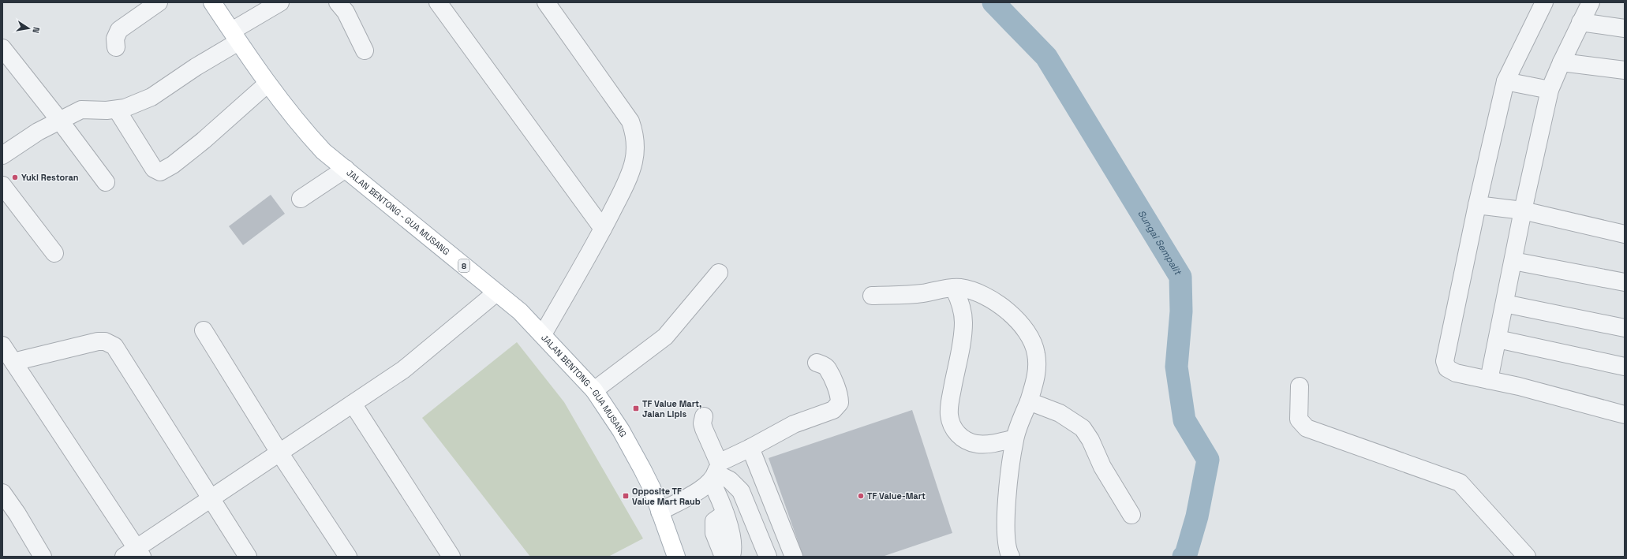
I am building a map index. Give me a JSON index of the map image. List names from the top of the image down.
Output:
{
  "streets": {
    "main road": ["JALAN BENTONG - GUA MUSANG", "8"]
  },
  "water": ["Sungai Sempalit"],
  "places": {
    "other": ["Yuki Restoran", "TF Value-Mart"],
    "transit": ["TF Value Mart, Jalan Lipis", "Opposite TF Value Mart Raub"]
  },
  "north": "right"
}
